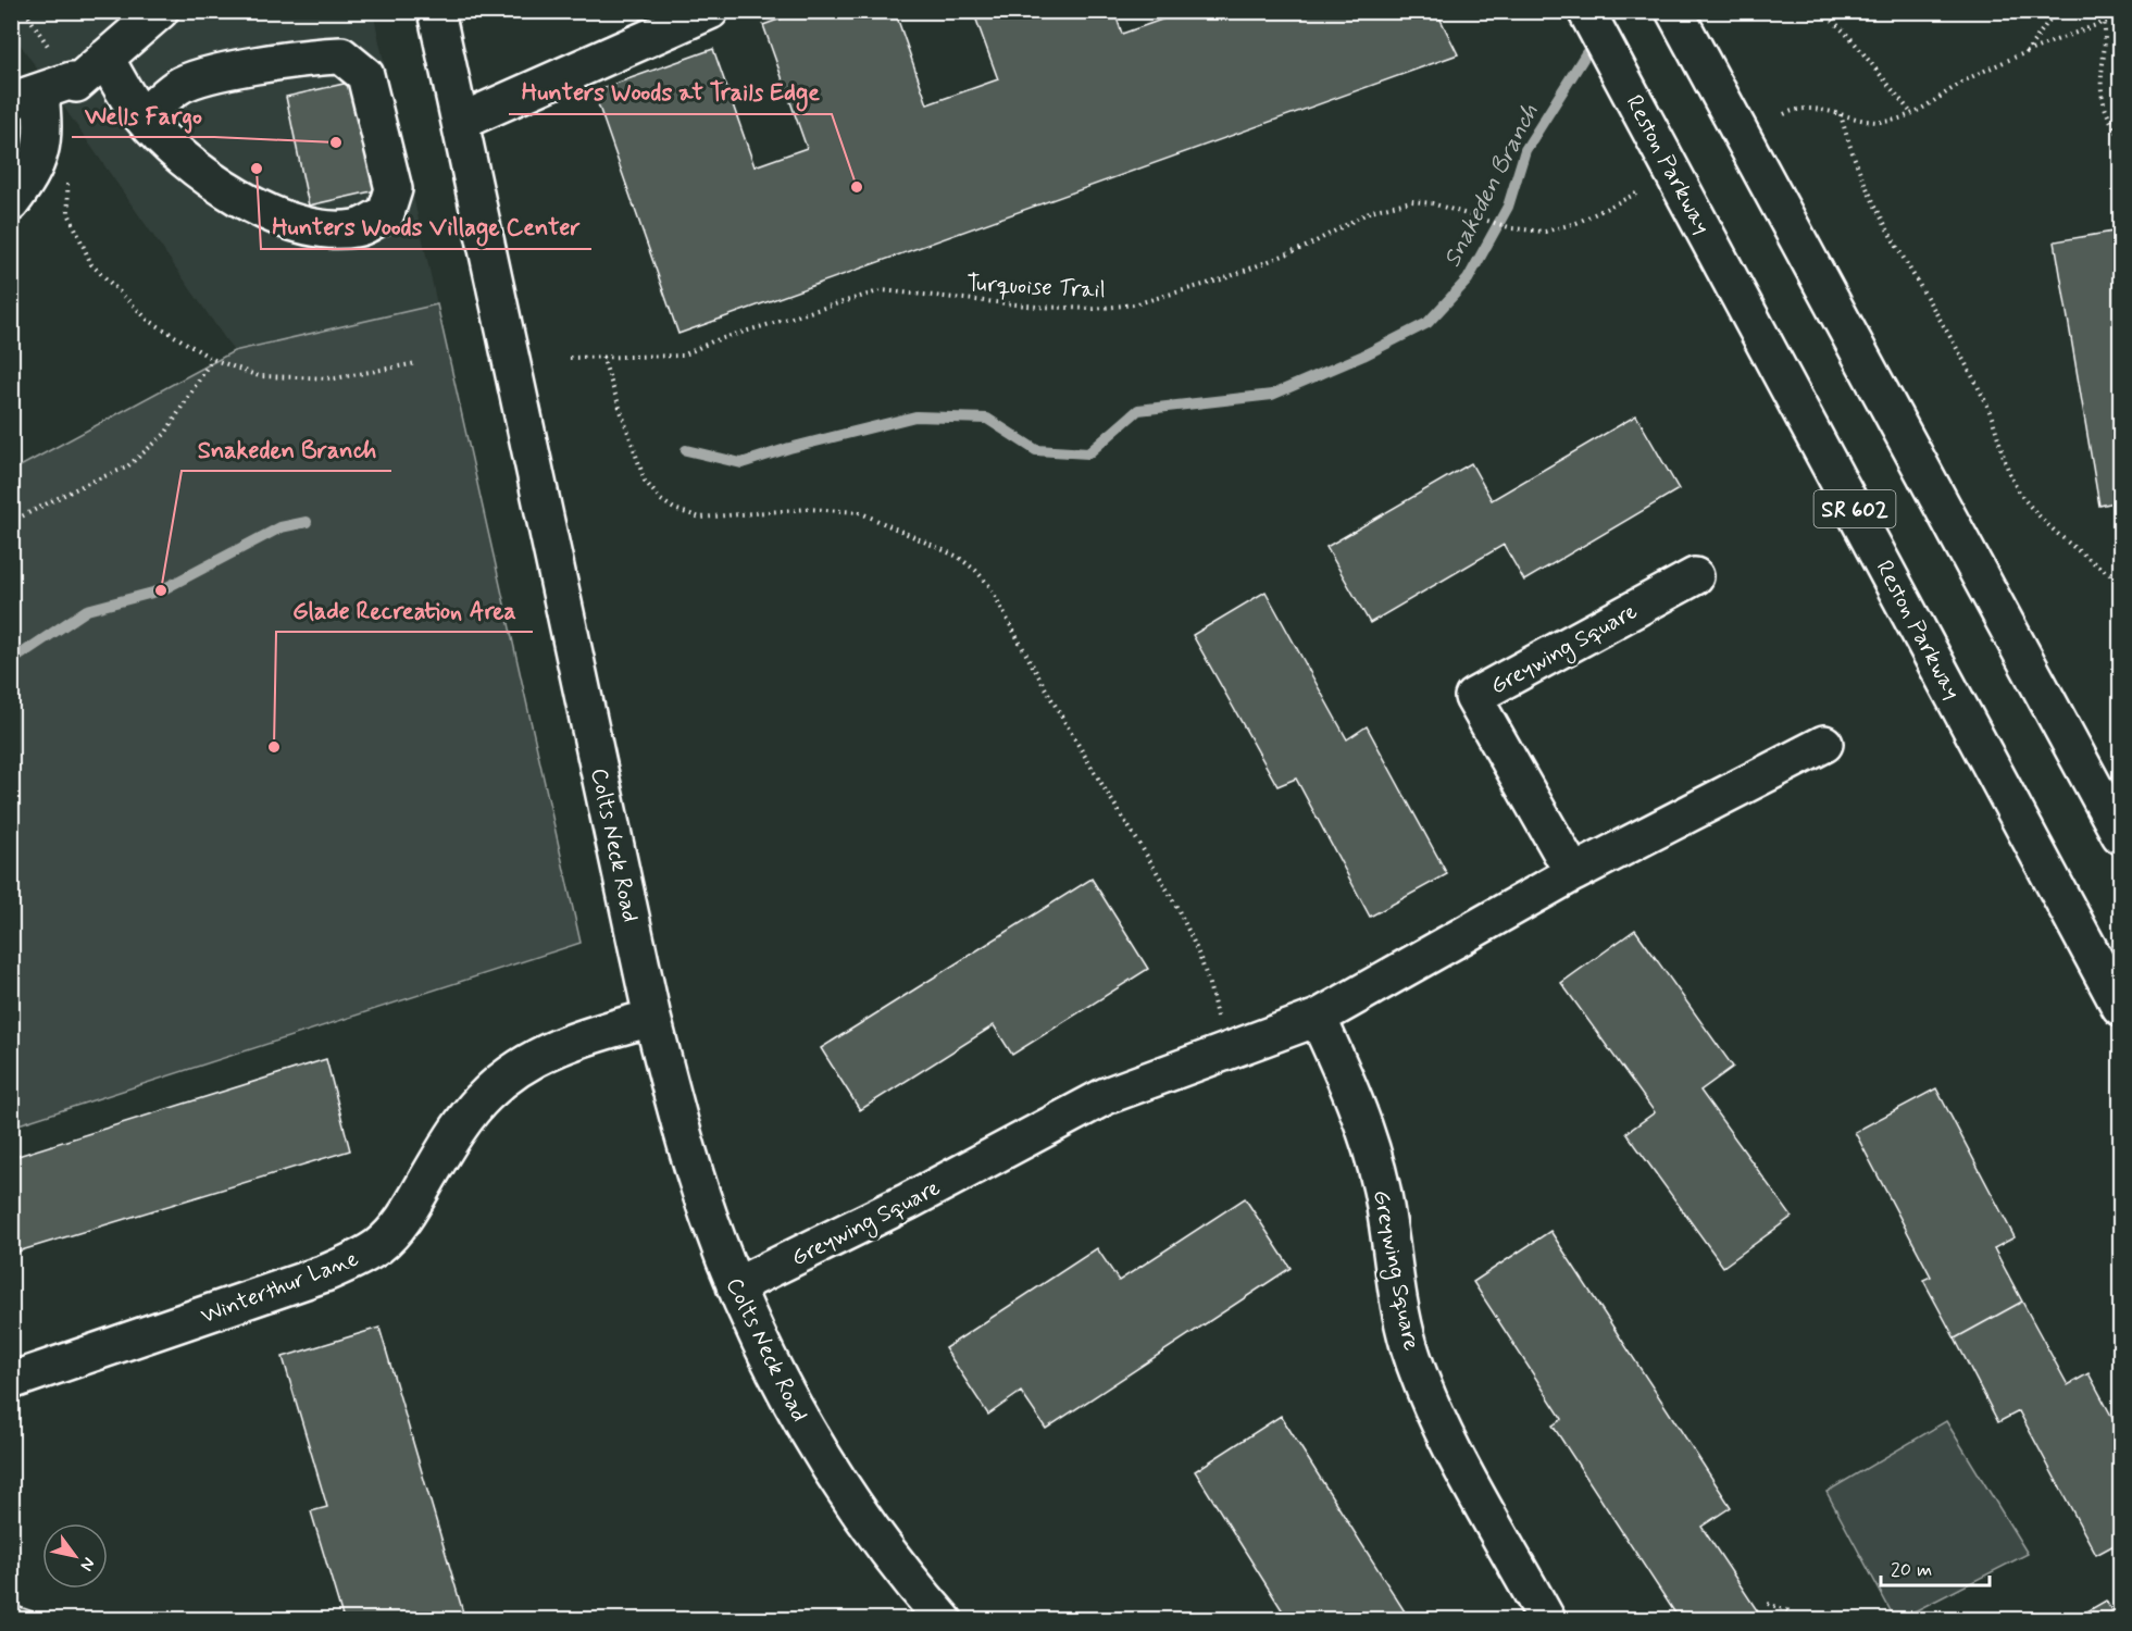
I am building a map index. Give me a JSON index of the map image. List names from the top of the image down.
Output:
{
  "streets": {
    "main road": [
      "Reston Parkway",
      "SR 602",
      "Greywing Square",
      "Colts Neck Road",
      "Winterthur Lane"
    ],
    "path": ["Turquoise Trail"]
  },
  "crossings": [
    ["Greywing Square", "Colts Neck Road"],
    ["Colts Neck Road", "Winterthur Lane"]
  ],
  "water": ["Snakeden Branch"],
  "places": [
    "Wells Fargo",
    "Hunters Woods Village Center",
    "Hunters Woods at Trails Edge",
    "Snakeden Branch",
    "Glade Recreation Area"
  ],
  "scale_bar": "20 m",
  "north": "bottom right"
}
